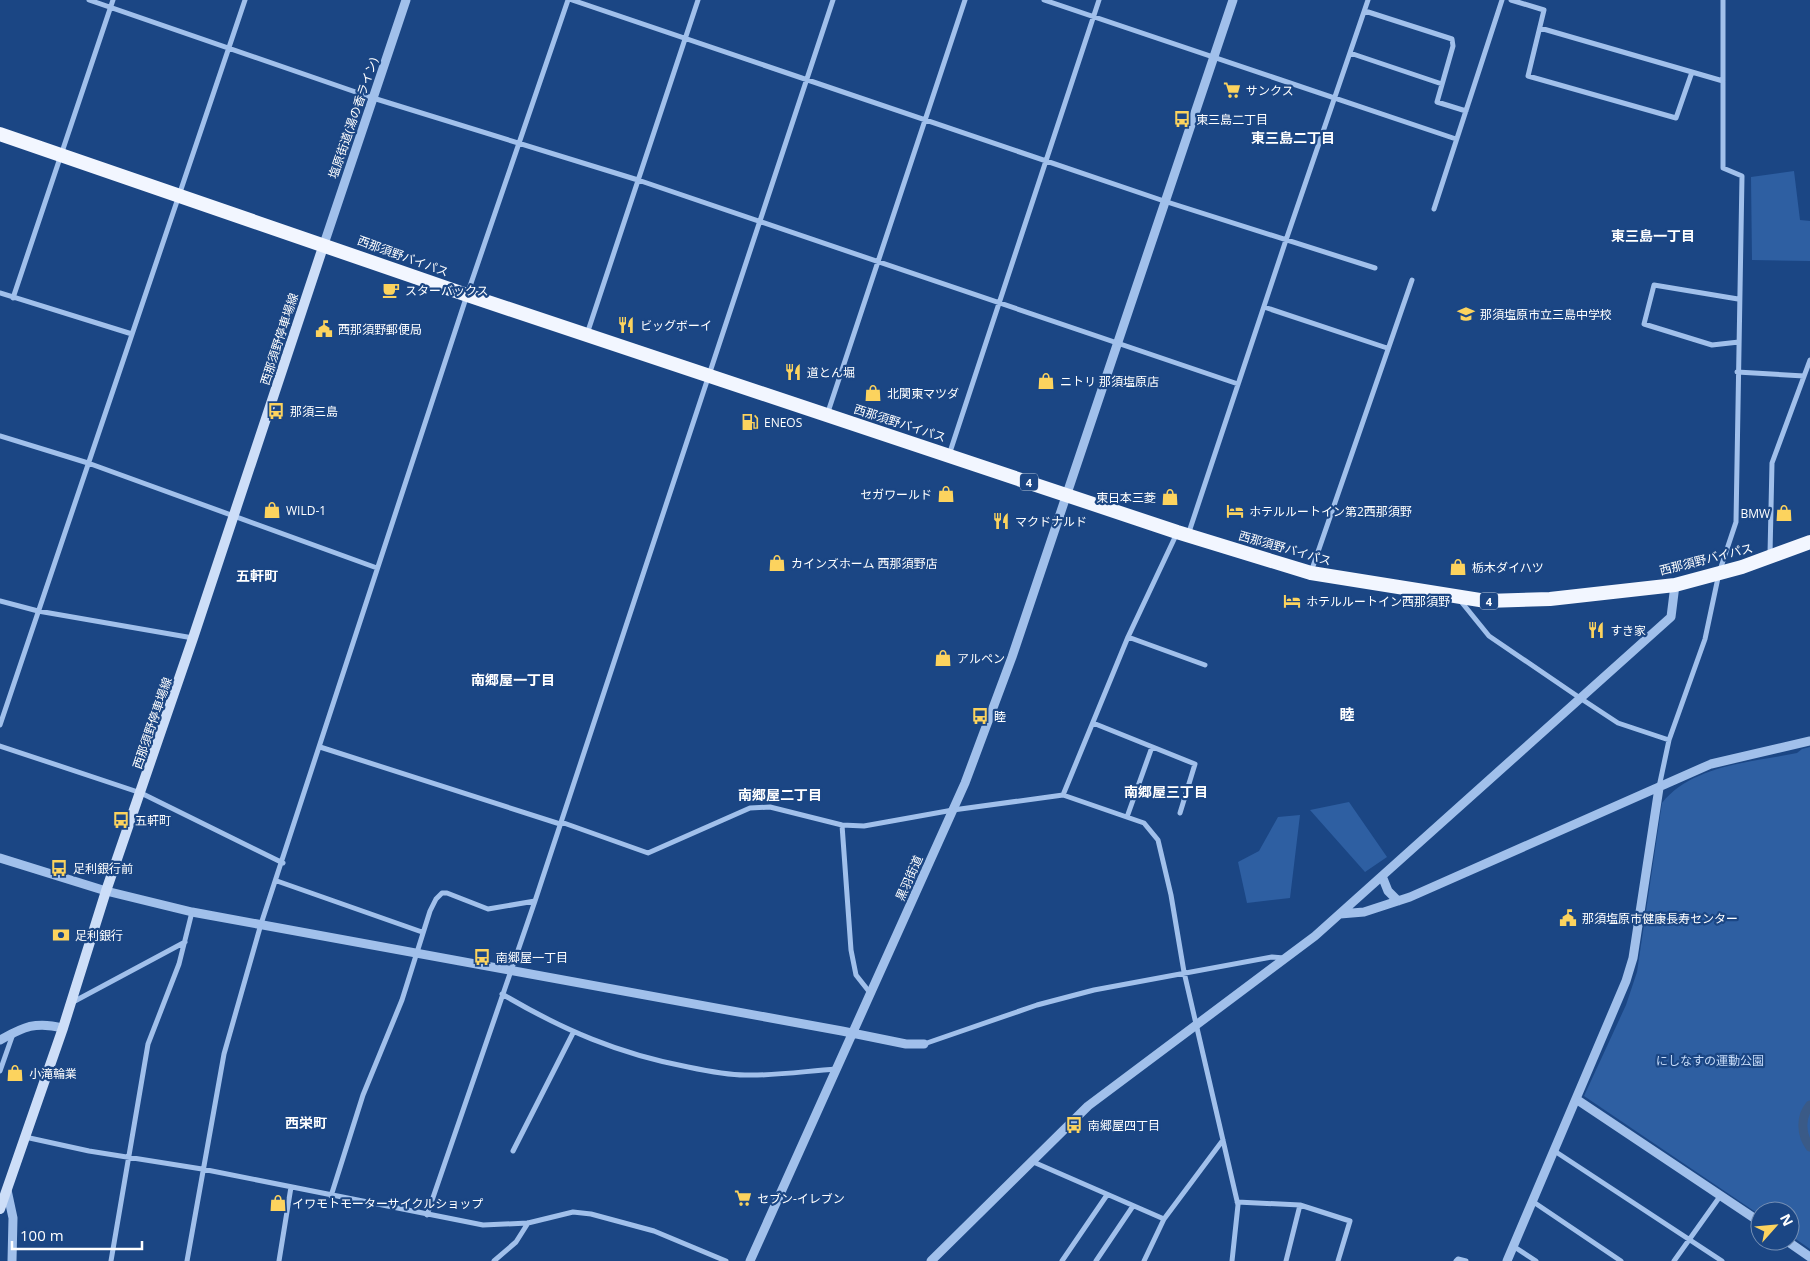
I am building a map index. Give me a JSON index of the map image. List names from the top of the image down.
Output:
{
  "streets": {
    "highway": ["西那須野バイパス", "4"],
    "main road": ["西那須野停車場線"],
    "street": ["塩原街道(湯の香ライン)", "黒羽街道"]
  },
  "crossings": [
    ["塩原街道(湯の香ライン)", "西那須野バイパス"],
    ["塩原街道(湯の香ライン)", "西那須野停車場線"],
    ["西那須野バイパス", "西那須野停車場線"],
    ["西那須野バイパス", "黒羽街道"]
  ],
  "districts": [
    "東三島二丁目",
    "東三島一丁目",
    "五軒町",
    "南郷屋一丁目",
    "睦",
    "南郷屋三丁目",
    "南郷屋二丁目",
    "西栄町"
  ],
  "parks": ["にしなすの運動公園"],
  "places": {
    "supermarket": ["サンクス", "セブン-イレブン"],
    "bus stop": [
      "東三島二丁目",
      "那須三島",
      "睦",
      "五軒町",
      "足利銀行前",
      "南郷屋一丁目",
      "南郷屋四丁目"
    ],
    "cafe": ["スターバックス"],
    "school or university": ["那須塩原市立三島中学校"],
    "restaurant": [
      "ビッグボーイ",
      "道とん堀",
      "マクドナルド",
      "すき家"
    ],
    "public building": ["西那須野郵便局", "那須塩原市健康長寿センター"],
    "shop": [
      "ニトリ 那須塩原店",
      "北関東マツダ",
      "セガワールド",
      "東日本三菱",
      "WILD-1",
      "BMW",
      "カインズホーム 西那須野店",
      "栃木ダイハツ",
      "アルペン",
      "小滝輪業",
      "イワモトモーターサイクルショップ"
    ],
    "fuel station": ["ENEOS"],
    "hotel": ["ホテルルートイン第2西那須野", "ホテルルートイン西那須野"],
    "bank": ["足利銀行"]
  },
  "scale_bar": "100 m",
  "north": "top right"
}
